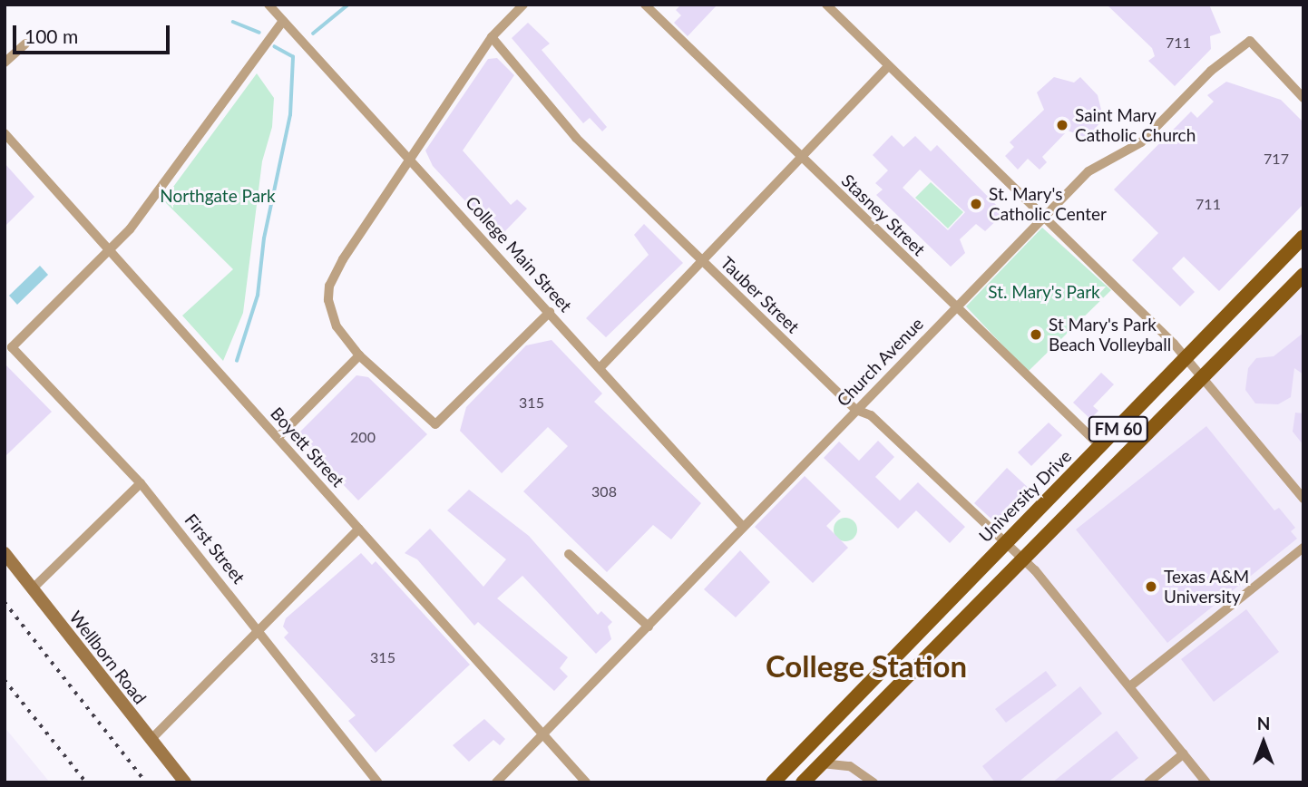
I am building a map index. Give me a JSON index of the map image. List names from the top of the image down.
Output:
{
  "streets": {
    "main road": ["FM 60", "University Drive", "Wellborn Road"],
    "street": [
      "Stasney Street",
      "College Main Street",
      "Tauber Street",
      "Church Avenue",
      "Boyett Street",
      "First Street"
    ]
  },
  "crossings": [
    ["Stasney Street", "Church Avenue"],
    ["Stasney Street", "University Drive"],
    ["College Main Street", "Church Avenue"],
    ["Tauber Street", "Church Avenue"],
    ["Tauber Street", "FM 60"],
    ["Tauber Street", "University Drive"],
    ["Church Avenue", "Boyett Street"],
    ["Boyett Street", "First Street"]
  ],
  "districts": ["College Station"],
  "parks": ["Northgate Park", "St. Mary's Park"],
  "places": [
    "Saint Mary Catholic Church",
    "St. Mary's Catholic Center",
    "St Mary's Park Beach Volleyball",
    "Texas A&M University"
  ],
  "house_numbers": [
    "711",
    "717",
    "711",
    "315",
    "200",
    "308",
    "315"
  ],
  "scale_bar": "100 m",
  "north": "top"
}
